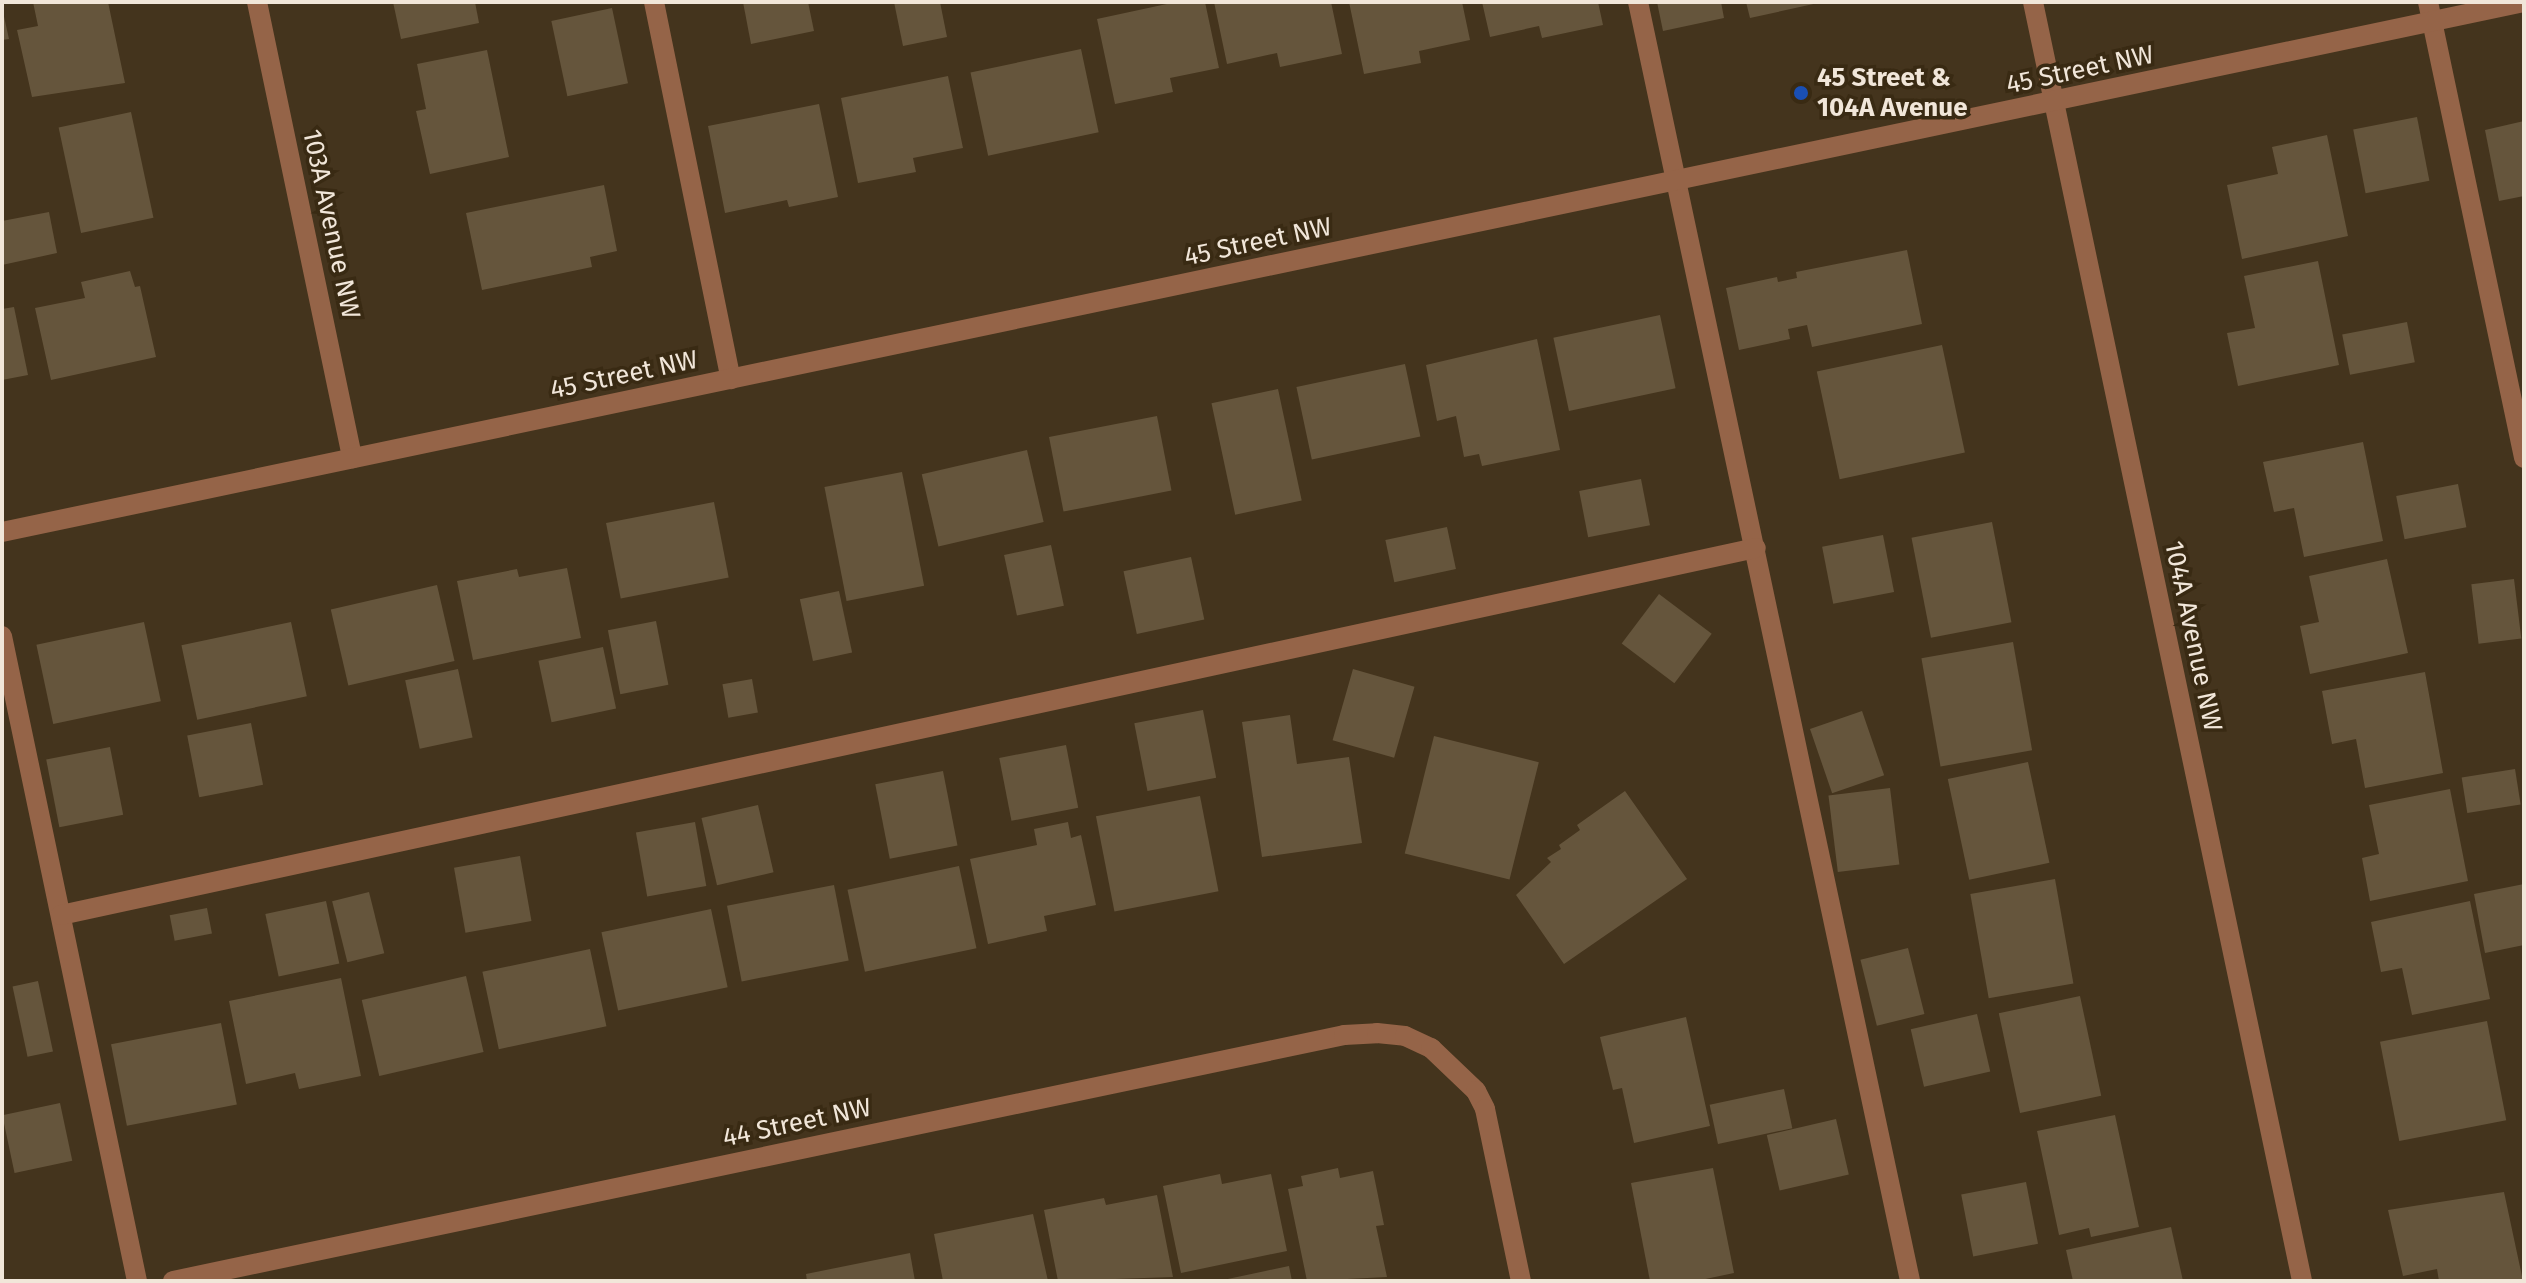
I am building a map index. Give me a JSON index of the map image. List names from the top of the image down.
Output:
{
  "streets": {
    "street": [
      "45 Street NW",
      "103A Avenue NW",
      "104A Avenue NW",
      "44 Street NW"
    ]
  },
  "crossings": [
    ["45 Street NW", "103A Avenue NW"],
    ["45 Street NW", "104A Avenue NW"]
  ],
  "places": ["45 Street & 104A Avenue"]
}
